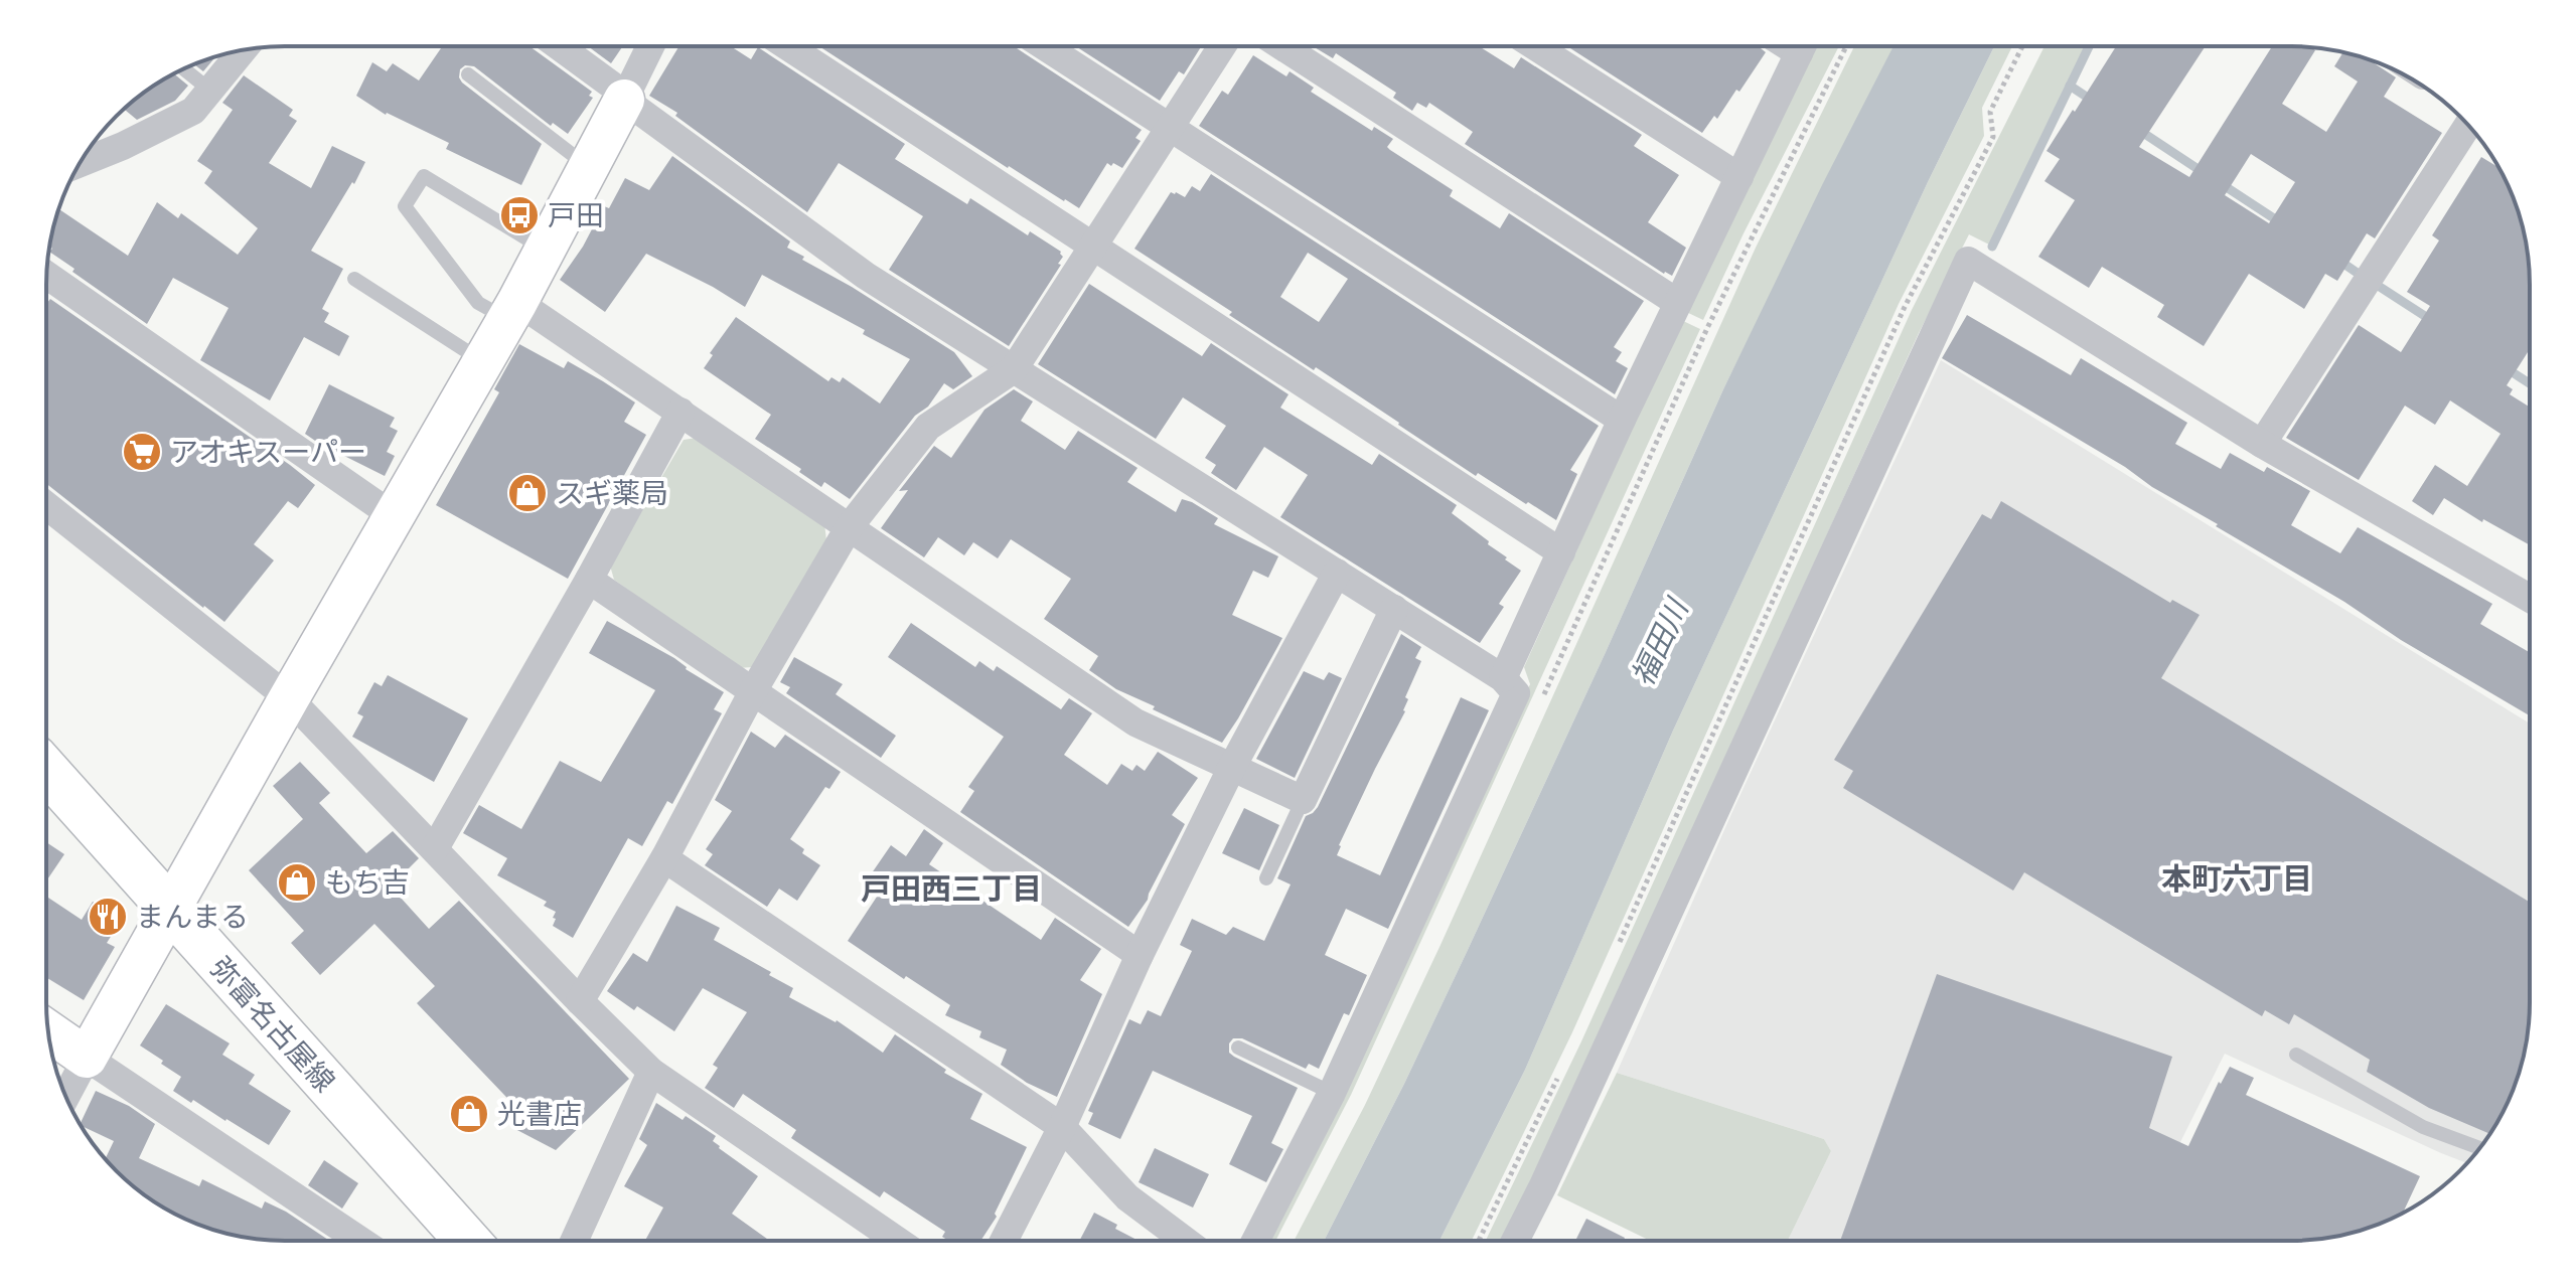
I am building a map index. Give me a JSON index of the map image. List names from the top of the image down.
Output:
{
  "streets": {
    "main road": ["弥富名古屋線"]
  },
  "districts": ["本町六丁目", "戸田西三丁目"],
  "water": ["福田川"],
  "places": {
    "bus stop": ["戸田"],
    "supermarket": ["アオキスーパー"],
    "shop": ["スギ薬局", "もち吉", "光書店"],
    "restaurant": ["まんまる"]
  }
}
